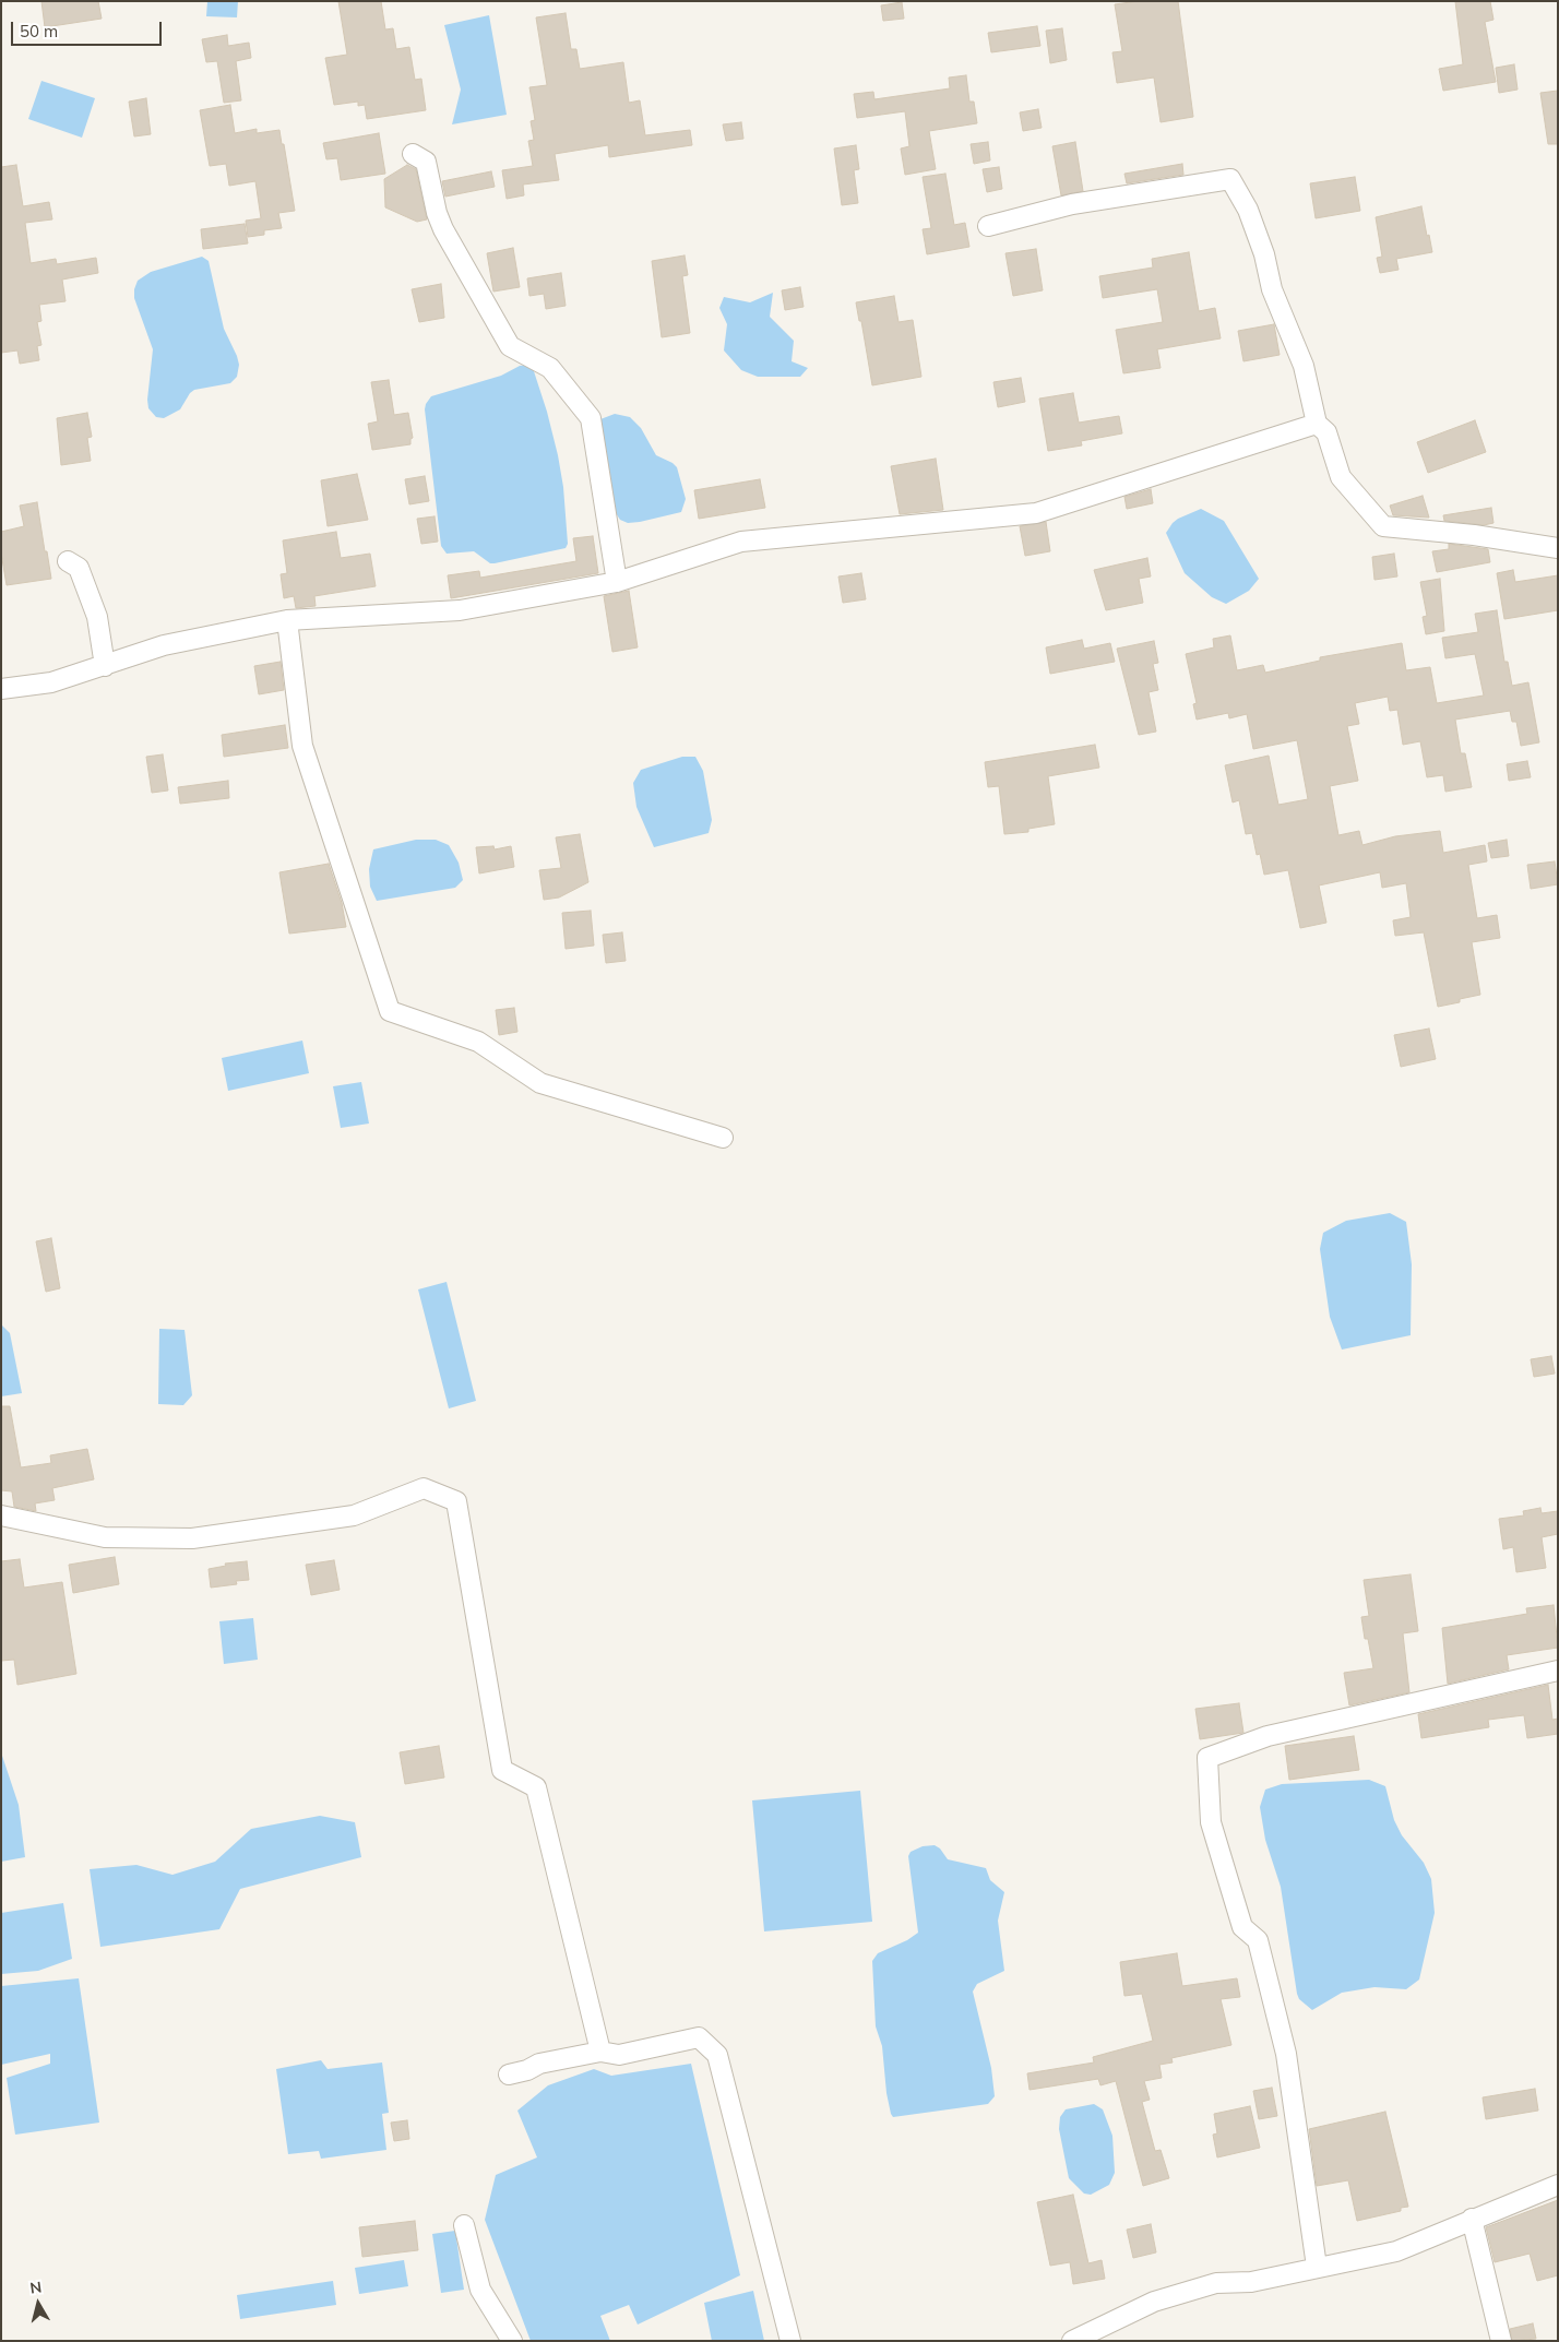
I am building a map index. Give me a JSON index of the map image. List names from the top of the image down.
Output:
{
  "scale_bar": "50 m",
  "north": "top"
}
